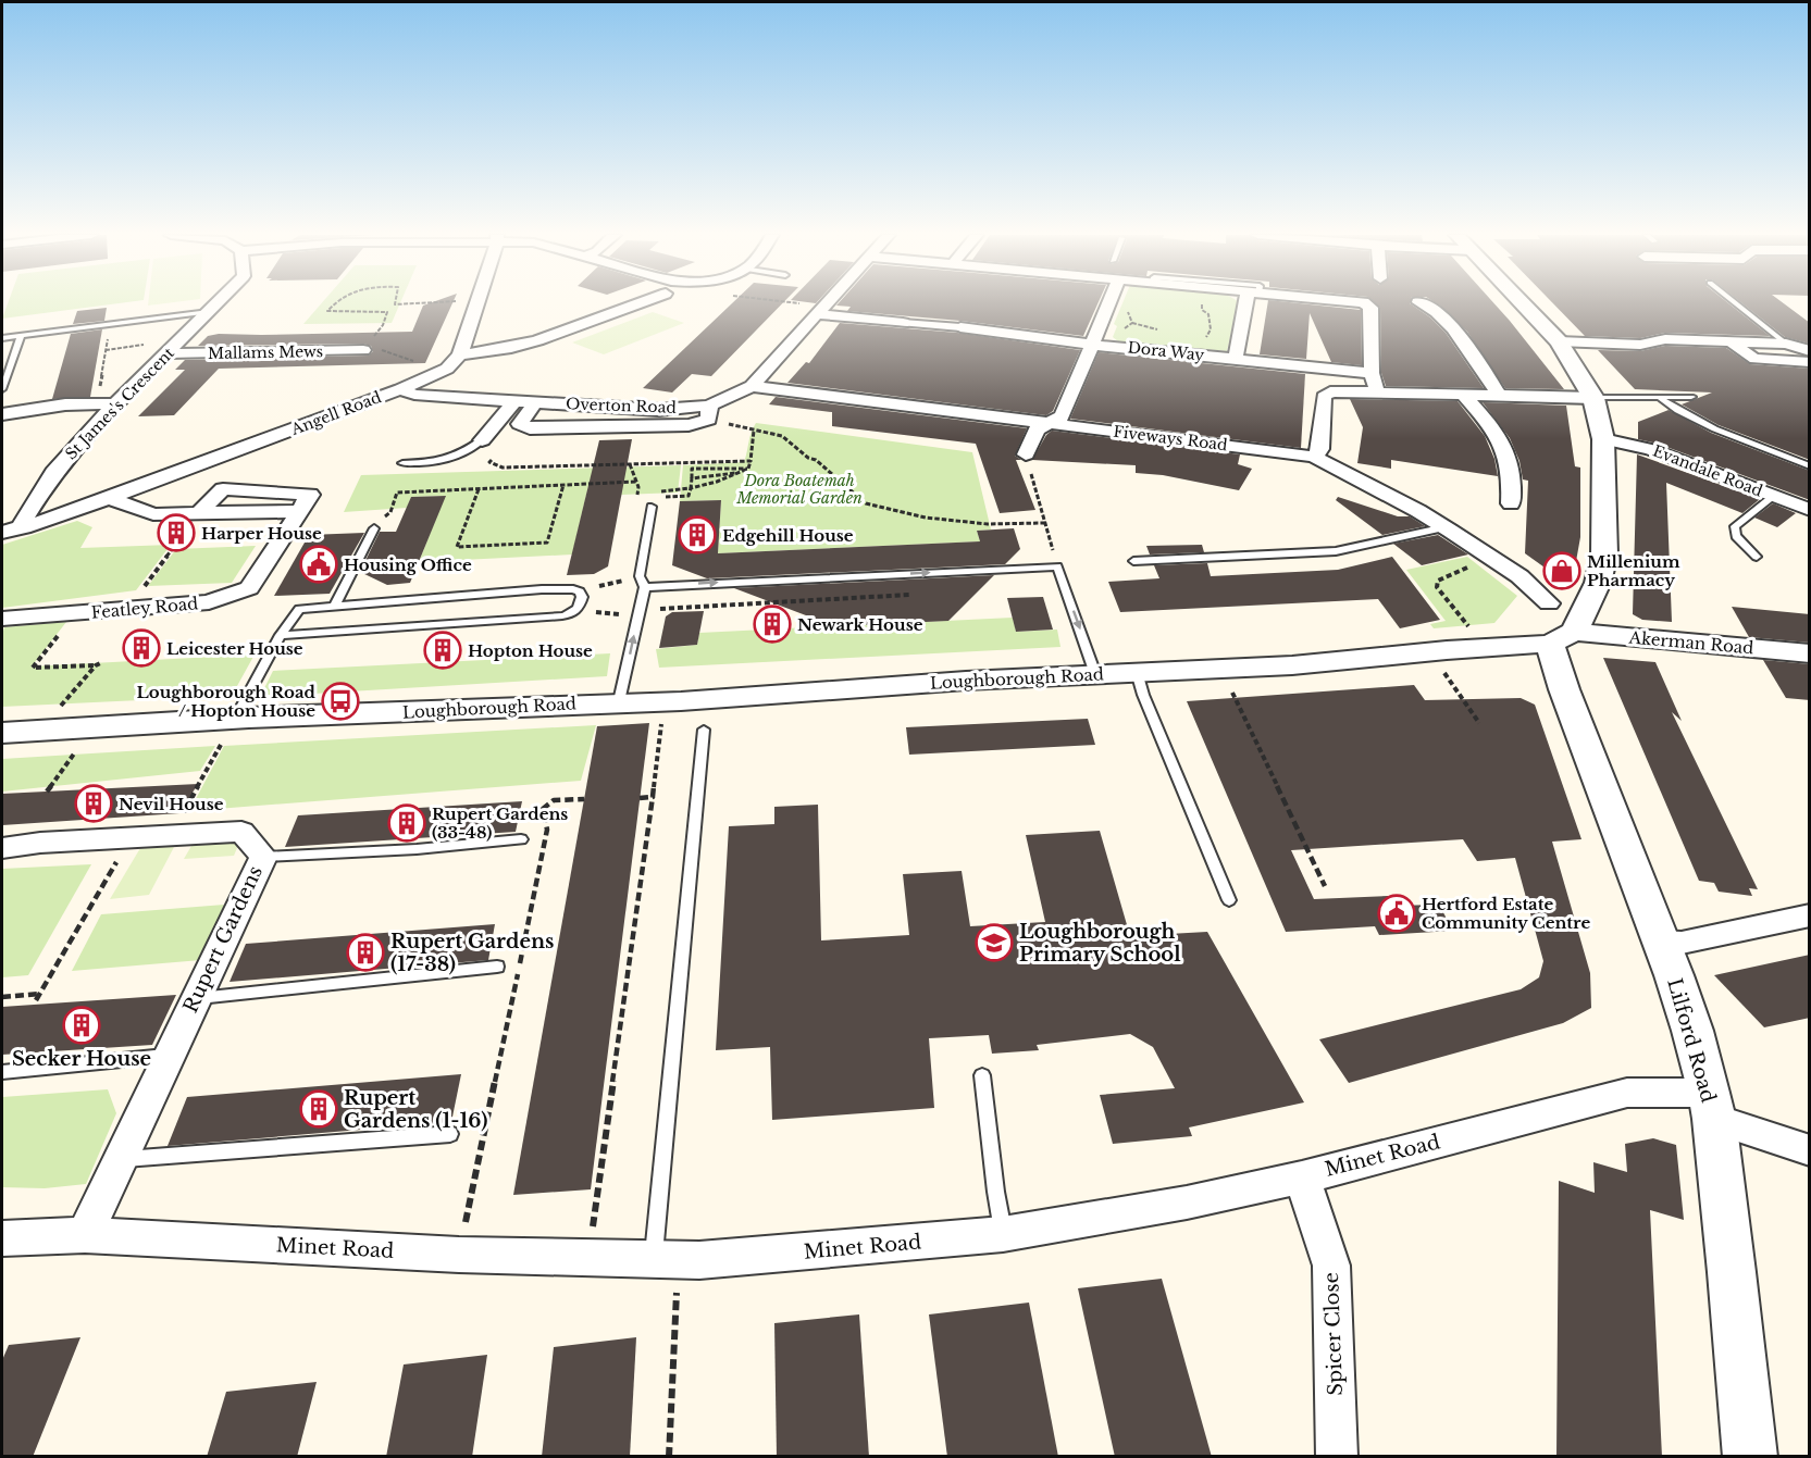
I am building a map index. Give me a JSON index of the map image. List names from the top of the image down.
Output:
{
  "streets": {
    "street": [
      "Dora Way",
      "Mallams Mews",
      "St James's Crescent",
      "Overton Road",
      "Angell Road",
      "Fiveways Road",
      "Evandale Road",
      "Featley Road",
      "Akerman Road",
      "Loughborough Road",
      "Rupert Gardens",
      "Lilford Road",
      "Minet Road",
      "Spicer Close"
    ]
  },
  "crossings": [
    ["Mallams Mews", "St James's Crescent"],
    ["St James's Crescent", "Angell Road"],
    ["Overton Road", "Angell Road"],
    ["Overton Road", "Fiveways Road"],
    ["Angell Road", "Featley Road"],
    ["Akerman Road", "Loughborough Road"],
    ["Akerman Road", "Lilford Road"],
    ["Loughborough Road", "Lilford Road"],
    ["Rupert Gardens", "Minet Road"],
    ["Lilford Road", "Minet Road"],
    ["Minet Road", "Spicer Close"]
  ],
  "parks": ["Dora Boatemah Memorial Garden"],
  "places": {
    "building": [
      "Harper House",
      "Edgehill House",
      "Newark House",
      "Leicester House",
      "Hopton House",
      "Nevil House",
      "Rupert Gardens (33-48)",
      "Rupert Gardens (17-38)",
      "Secker House",
      "Rupert Gardens (1-16)"
    ],
    "public building": ["Housing Office", "Hertford Estate Community Centre"],
    "shop": ["Millenium Pharmacy"],
    "bus stop": ["Loughborough Road / Hopton House"],
    "school or university": ["Loughborough Primary School"]
  }
}
